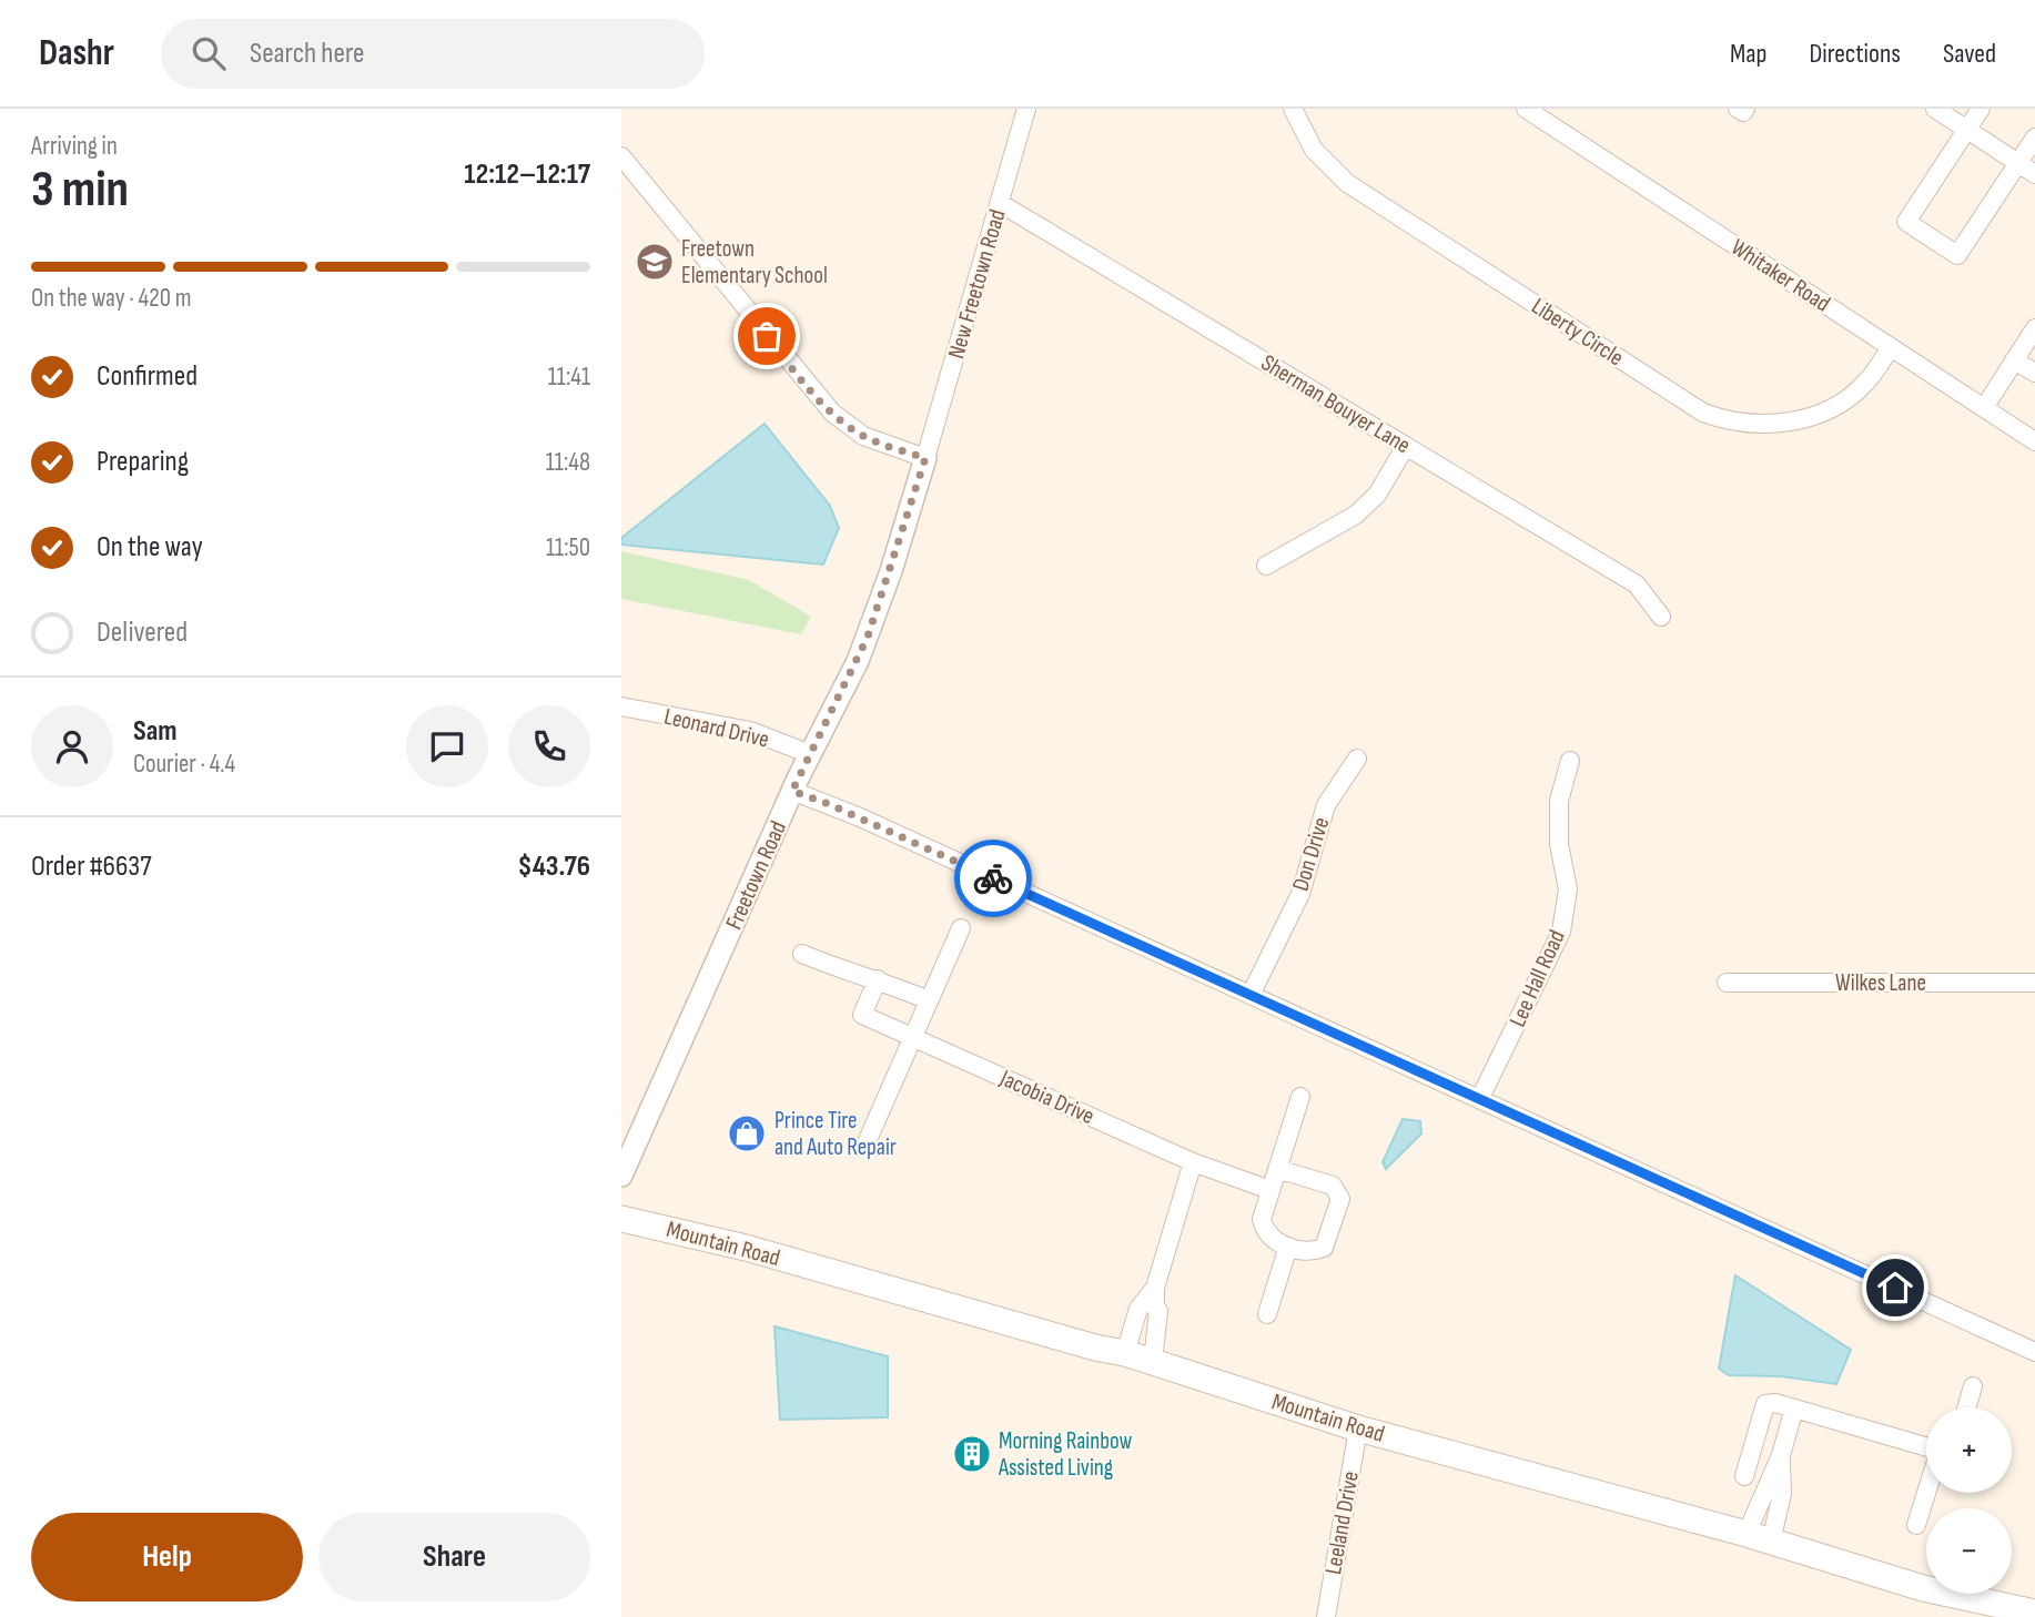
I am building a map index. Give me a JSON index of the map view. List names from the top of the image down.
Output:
{
  "streets": {
    "main road": ["Mountain Road"],
    "street": [
      "Whitaker Road",
      "New Freetown Road",
      "Liberty Circle",
      "Sherman Bouyer Lane",
      "Leonard Drive",
      "Don Drive",
      "Freetown Road",
      "Lee Hall Road",
      "Wilkes Lane",
      "Jacobia Drive",
      "Leeland Drive"
    ]
  },
  "crossings": [
    ["Whitaker Road", "Liberty Circle"],
    ["New Freetown Road", "Sherman Bouyer Lane"],
    ["New Freetown Road", "Freetown Road"],
    ["Leonard Drive", "Freetown Road"],
    ["Mountain Road", "Leeland Drive"]
  ],
  "places": {
    "school or university": ["Freetown Elementary School"],
    "shop": ["Prince Tire and Auto Repair"],
    "building": ["Morning Rainbow Assisted Living"]
  },
  "page": {
    "header": "Dashr",
    "search": "Search here",
    "nav": ["Map", "Directions", "Saved"],
    "heading": ["3 min", "Arriving in", "12:12–12:17"],
    "panel": [
      "Sam",
      "Courier · 4.4",
      "Order #6637",
      "$43.76"
    ],
    "bar": "On the way · 420 m",
    "list": [
      ["Confirmed", "11:41"],
      ["Preparing", "11:48"],
      ["On the way", "11:50"],
      "Delivered"
    ],
    "map_buttons": ["+", "−"],
    "buttons": ["Help", "Share"]
  }
}
